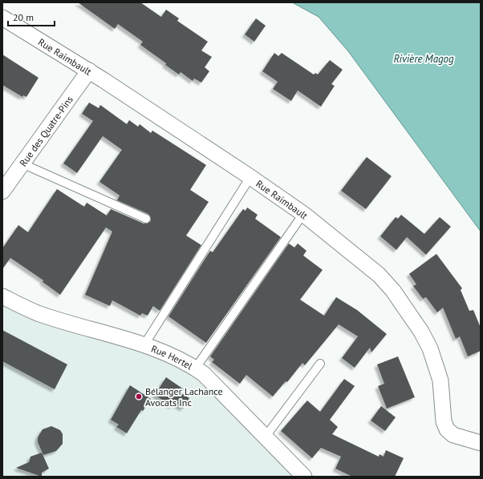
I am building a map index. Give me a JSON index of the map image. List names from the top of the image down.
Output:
{
  "streets": {
    "street": ["Rue Raimbault", "Rue des Quatre-Pins", "Rue Hertel"]
  },
  "crossings": [
    ["Rue Raimbault", "Rue des Quatre-Pins"]
  ],
  "water": ["Rivière Magog"],
  "places": ["Bélanger Lachance Avocats Inc"],
  "scale_bar": "20 m"
}
